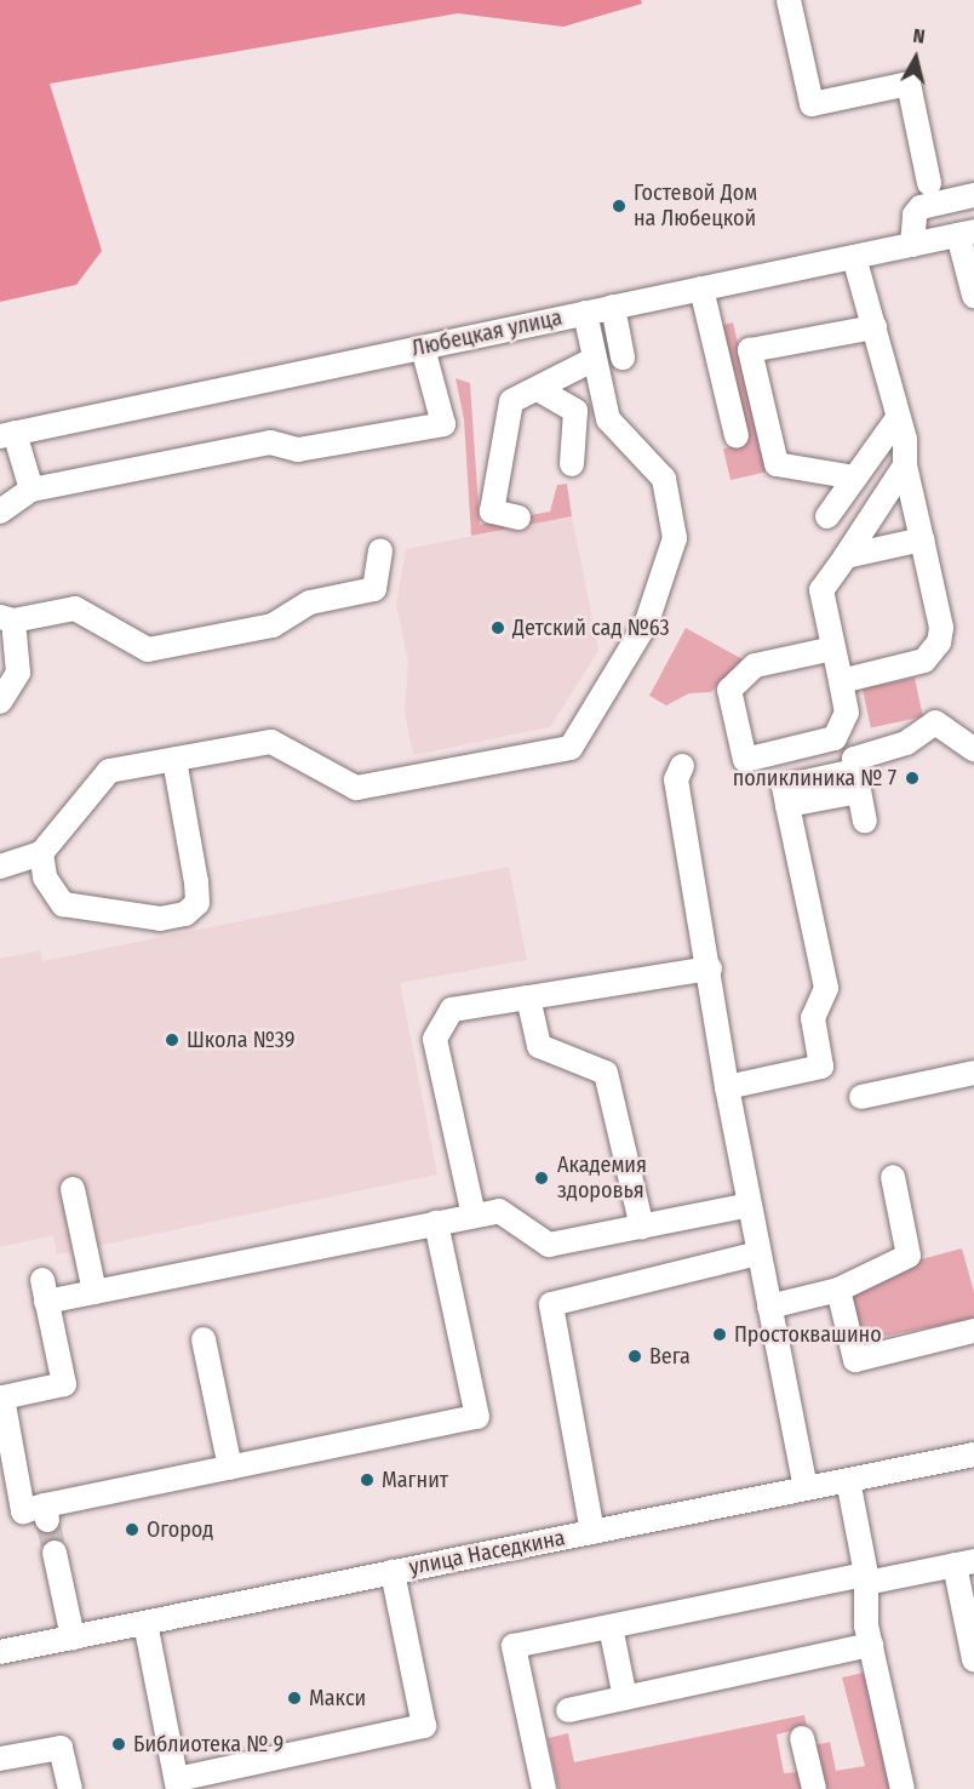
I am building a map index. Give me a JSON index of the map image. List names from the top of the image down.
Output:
{
  "streets": {
    "street": ["Любецкая улица", "улица Наседкина"]
  },
  "places": [
    "Гостевой Дом на Любецкой",
    "Детский сад №63",
    "поликлиника № 7",
    "Школа №39",
    "Академия здоровья",
    "Простоквашино",
    "Вега",
    "Магнит",
    "Огород",
    "Макси",
    "Библиотека № 9"
  ],
  "north": "top"
}
